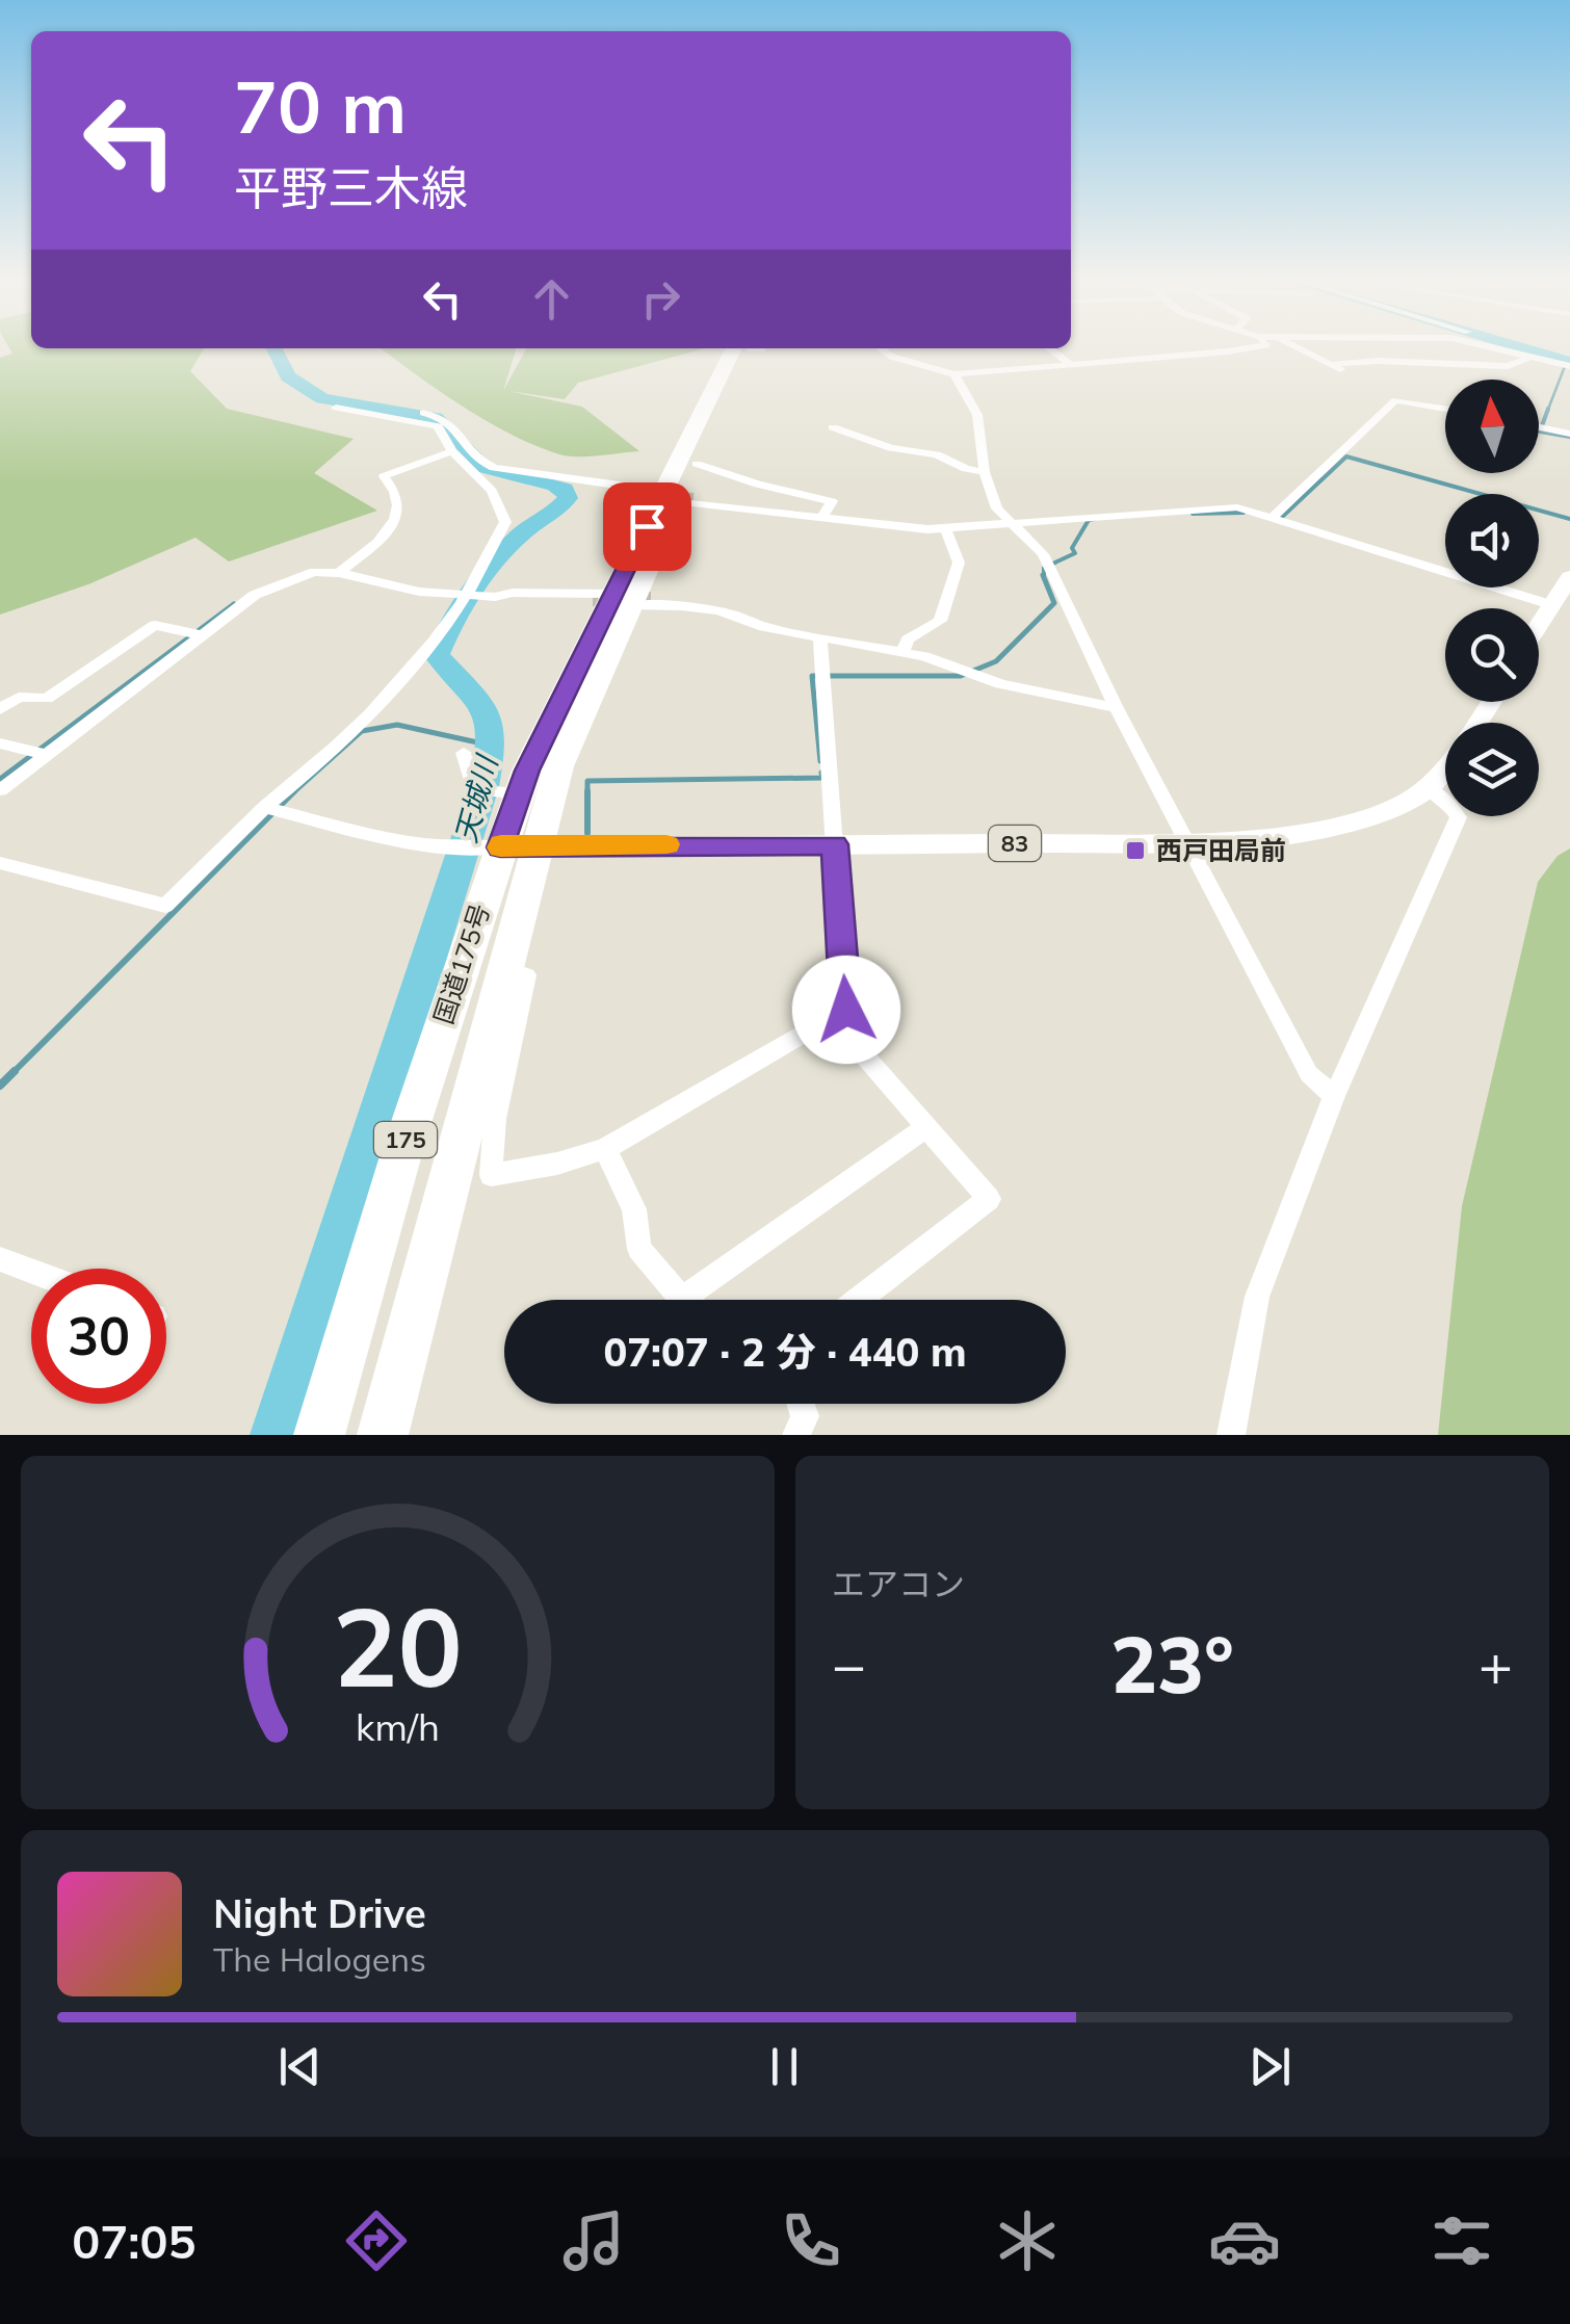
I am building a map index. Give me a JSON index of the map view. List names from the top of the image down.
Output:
{
  "streets": {
    "highway": ["国道175号", "175"],
    "main road": ["83"]
  },
  "crossings": [
    ["83", "国道175号"]
  ],
  "water": ["天城川"],
  "places": {
    "transit": ["西戸田局前"]
  },
  "north": "top",
  "page": {
    "turn": ["70 m", "平野三木線"],
    "limit": "30",
    "trip": "07:07 · 2 分 · 440 m",
    "tile": "エアコン",
    "heat": ["−", "23°", "+"],
    "song": ["Night Drive", "The Halogens"],
    "tabs": "07:05",
    "gauge": ["20", "km/h"]
  }
}
